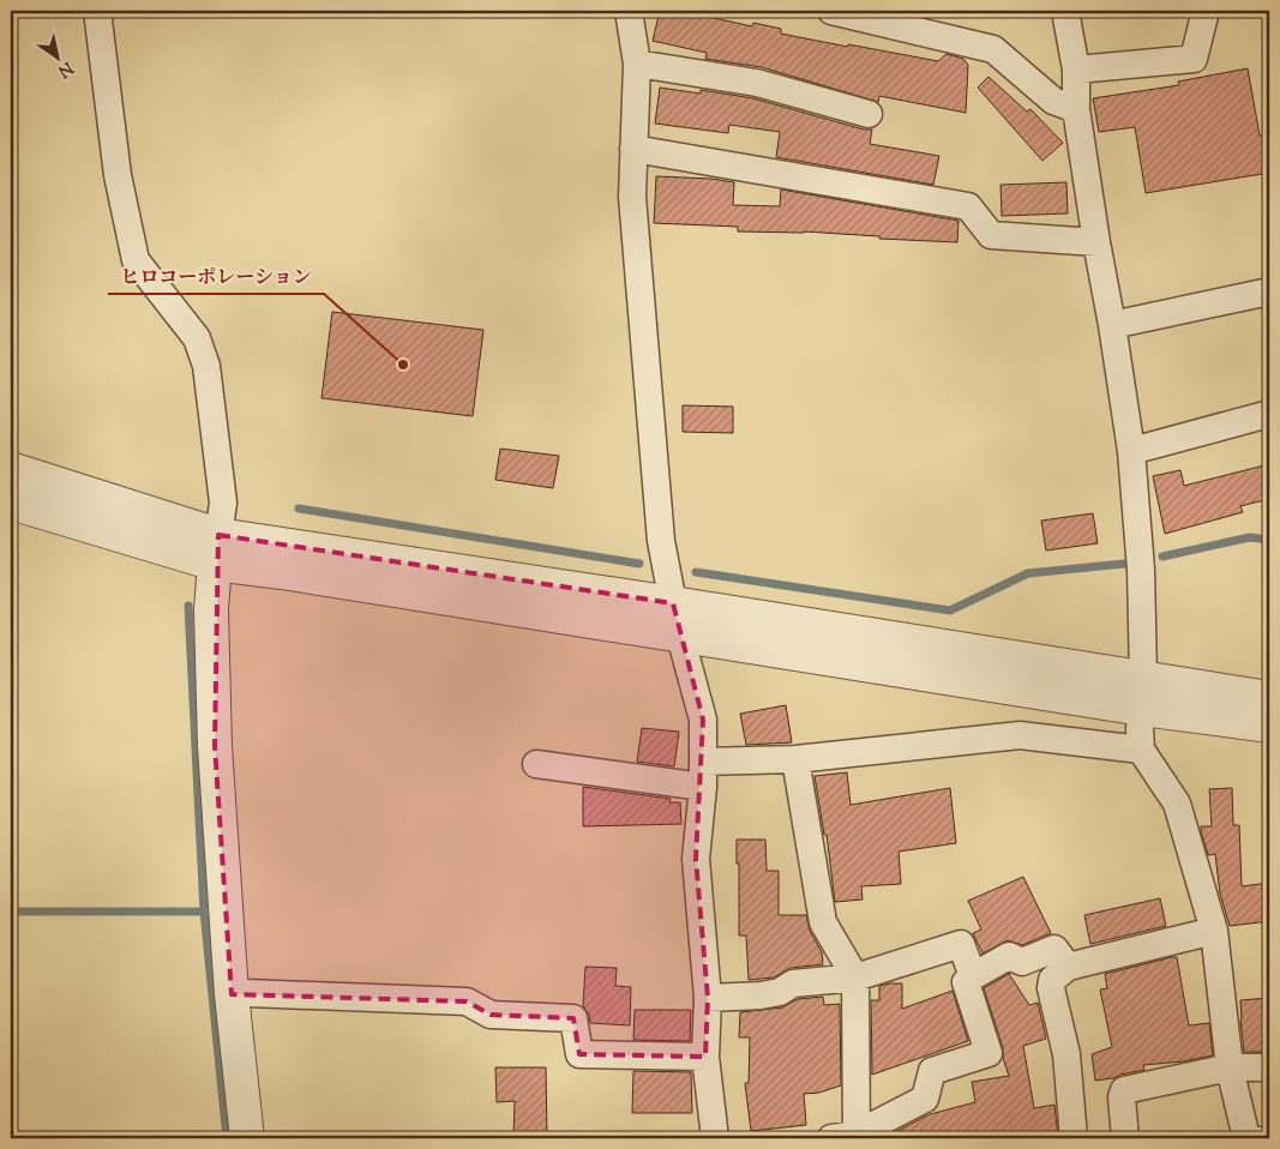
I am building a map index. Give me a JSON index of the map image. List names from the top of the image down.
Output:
{
  "places": ["ヒロコーポレーション"],
  "north": "bottom right"
}
